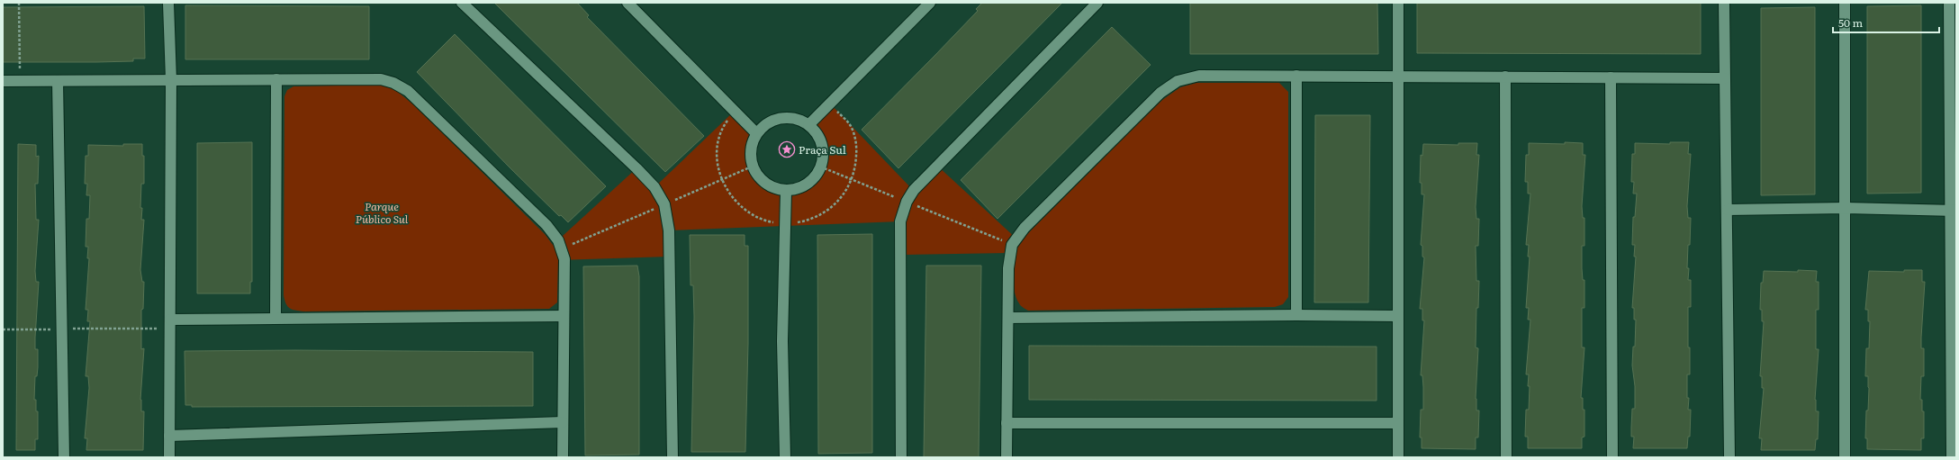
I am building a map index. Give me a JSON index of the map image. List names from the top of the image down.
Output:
{
  "parks": ["Parque Público Sul"],
  "places": {
    "place": ["Praça Sul"]
  },
  "scale_bar": "50 m"
}
